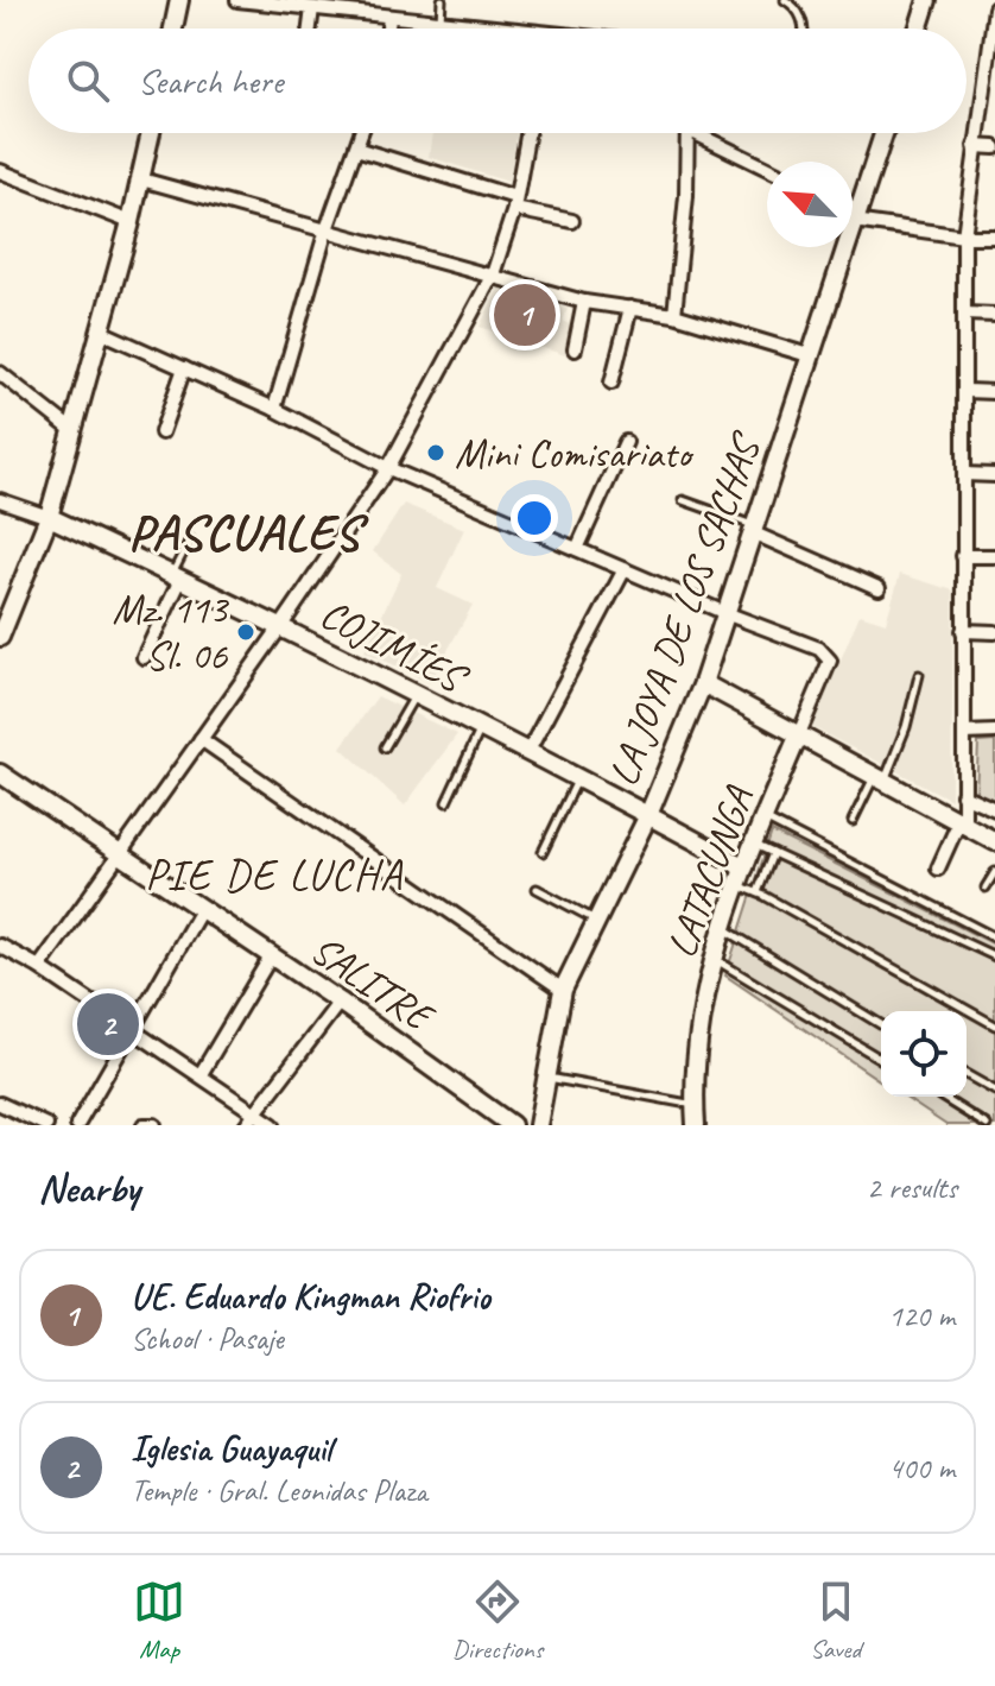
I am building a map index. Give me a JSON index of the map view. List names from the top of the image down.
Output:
{
  "streets": {
    "street": [
      "LA JOYA DE LOS SACHAS",
      "COJIMÍES",
      "LATACUNGA",
      "SALITRE"
    ]
  },
  "crossings": [
    ["LA JOYA DE LOS SACHAS", "COJIMÍES"],
    ["LA JOYA DE LOS SACHAS", "LATACUNGA"],
    ["COJIMÍES", "LATACUNGA"]
  ],
  "districts": ["PASCUALES", "PIE DE LUCHA"],
  "places": ["Mini Comisariato", "Mz. 113 Sl. 06"],
  "north": "top left",
  "page": {
    "search": "Search here",
    "pins": ["1", "2"],
    "heading": ["Nearby", "2 results"],
    "list": [
      {
        "mark": "1",
        "name": "UE. Eduardo Kingman Riofrio",
        "note": "School · Pasaje",
        "value": "120 m"
      },
      {
        "mark": "2",
        "name": "Iglesia Guayaquil",
        "note": "Temple · Gral. Leonidas Plaza",
        "value": "400 m"
      }
    ],
    "nav": ["Map", "Directions", "Saved"]
  }
}
